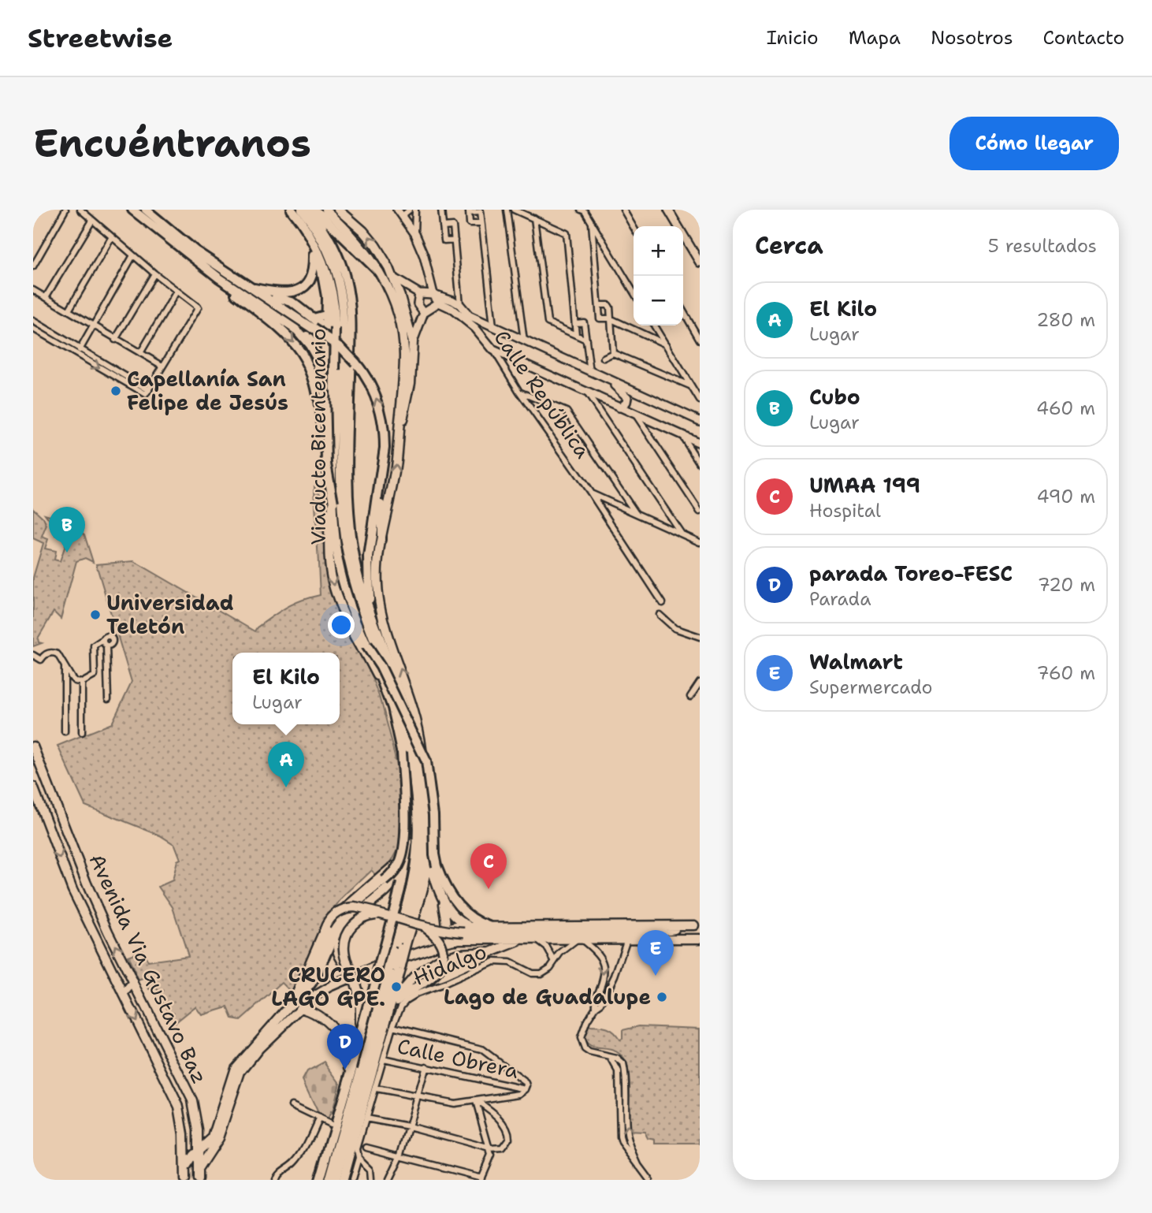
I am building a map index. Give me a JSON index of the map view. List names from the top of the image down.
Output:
{
  "streets": {
    "highway": ["Viaducto Bicentenario"],
    "main road": ["Avenida Via Gustavo Baz"],
    "street": ["Calle República", "Hidalgo", "Calle Obrera"]
  },
  "crossings": [
    ["Hidalgo", "Calle Obrera"]
  ],
  "places": [
    "Capellanía San Felipe de Jesús",
    "Universidad Teletón",
    "CRUCERO LAGO GPE.",
    "Lago de Guadalupe"
  ],
  "page": {
    "header": "Streetwise",
    "nav": [
      "Inicio",
      "Mapa",
      "Nosotros",
      "Contacto"
    ],
    "buttons": "Cómo llegar",
    "title": "Encuéntranos",
    "heading": ["Cerca", "5 resultados"],
    "map_buttons": ["+", "−"],
    "list": [
      {
        "mark": "A",
        "name": "El Kilo",
        "note": "Lugar",
        "value": "280 m"
      },
      {
        "mark": "B",
        "name": "Cubo",
        "note": "Lugar",
        "value": "460 m"
      },
      {
        "mark": "C",
        "name": "UMAA 199",
        "note": "Hospital",
        "value": "490 m"
      },
      {
        "mark": "D",
        "name": "parada Toreo-FESC",
        "note": "Parada",
        "value": "720 m"
      },
      {
        "mark": "E",
        "name": "Walmart",
        "note": "Supermercado",
        "value": "760 m"
      }
    ],
    "pins": [
      "B",
      "A",
      "C",
      "E",
      "D"
    ],
    "popup": ["El Kilo", "Lugar"]
  }
}
